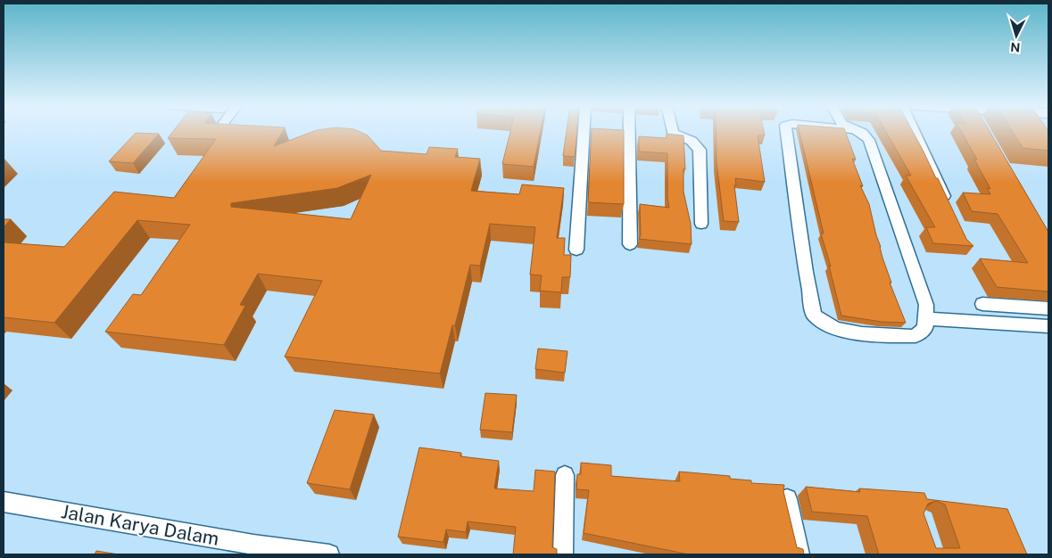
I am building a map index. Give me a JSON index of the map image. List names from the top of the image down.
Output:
{
  "streets": {
    "street": ["Jalan Karya Dalam"]
  },
  "north": "bottom"
}
